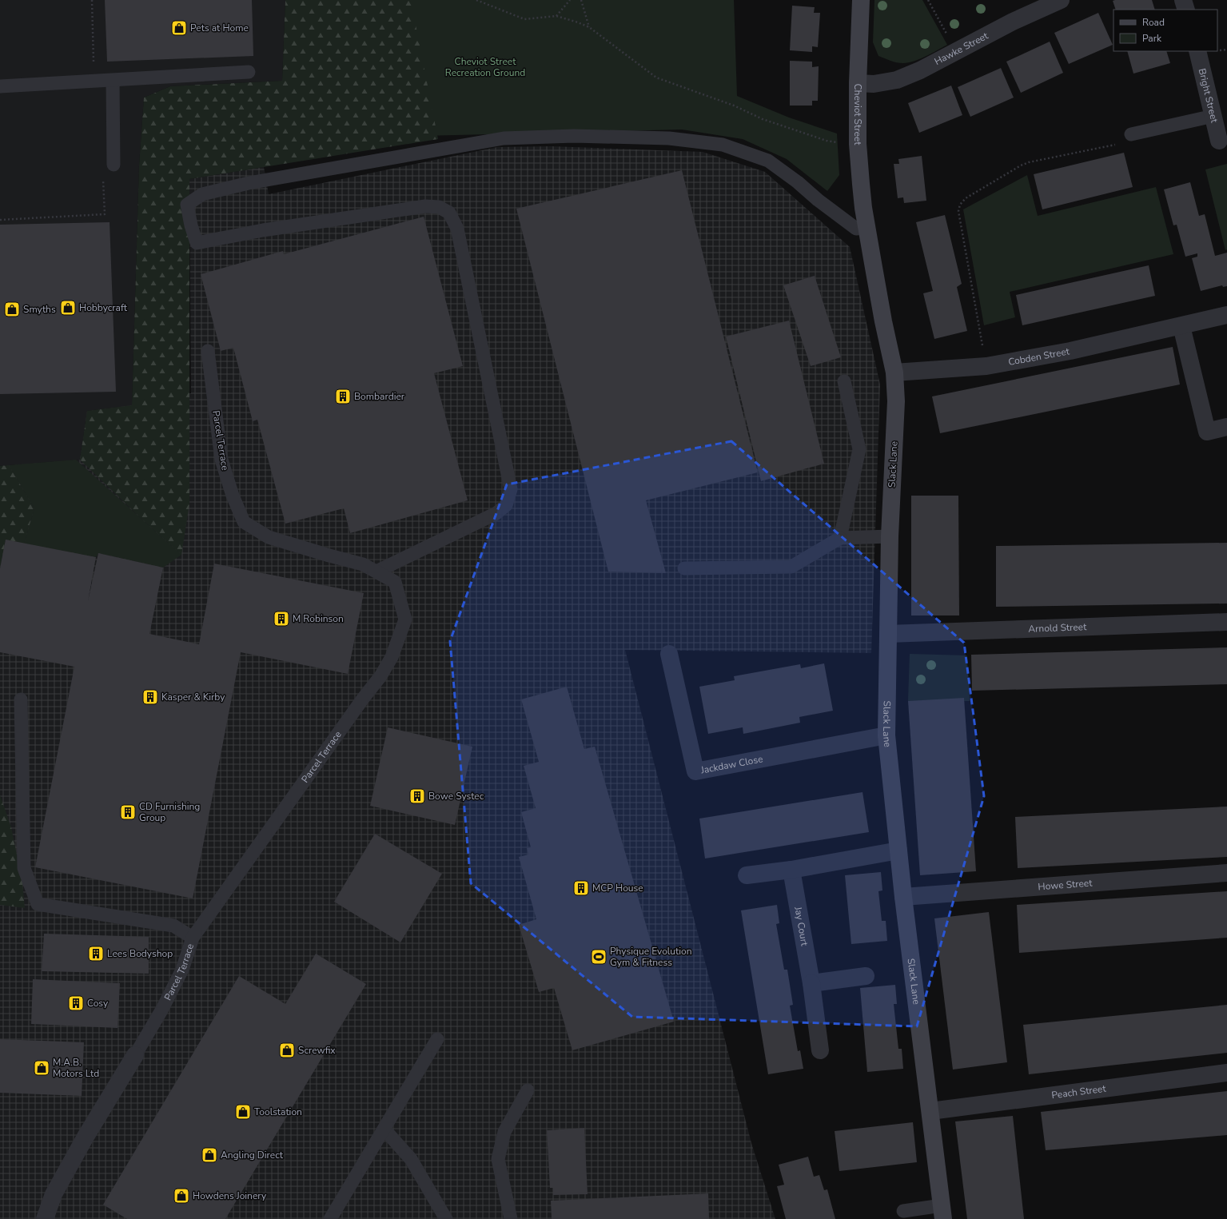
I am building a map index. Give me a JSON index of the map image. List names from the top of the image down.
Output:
{
  "streets": {
    "street": [
      "Hawke Street",
      "Bright Street",
      "Cheviot Street",
      "Cobden Street",
      "Parcel Terrace",
      "Slack Lane",
      "Arnold Street",
      "Jackdaw Close",
      "Howe Street",
      "Jay Court",
      "Peach Street"
    ]
  },
  "crossings": [
    ["Hawke Street", "Cheviot Street"],
    ["Cheviot Street", "Slack Lane"],
    ["Cobden Street", "Slack Lane"],
    ["Slack Lane", "Arnold Street"],
    ["Slack Lane", "Jackdaw Close"],
    ["Slack Lane", "Howe Street"],
    ["Slack Lane", "Peach Street"]
  ],
  "parks": ["Cheviot Street Recreation Ground"],
  "places": {
    "shop": [
      "Pets at Home",
      "Hobbycraft",
      "Smyths",
      "Screwfix",
      "M.A.B. Motors Ltd",
      "Toolstation",
      "Angling Direct",
      "Howdens Joinery"
    ],
    "building": [
      "Bombardier",
      "M Robinson",
      "Kasper & Kirby",
      "Bowe Systec",
      "CD Furnishing Group",
      "MCP House",
      "Lees Bodyshop",
      "Cosy"
    ],
    "sports": ["Physique Evolution Gym & Fitness"]
  },
  "legend": ["Road", "Park"]
}
